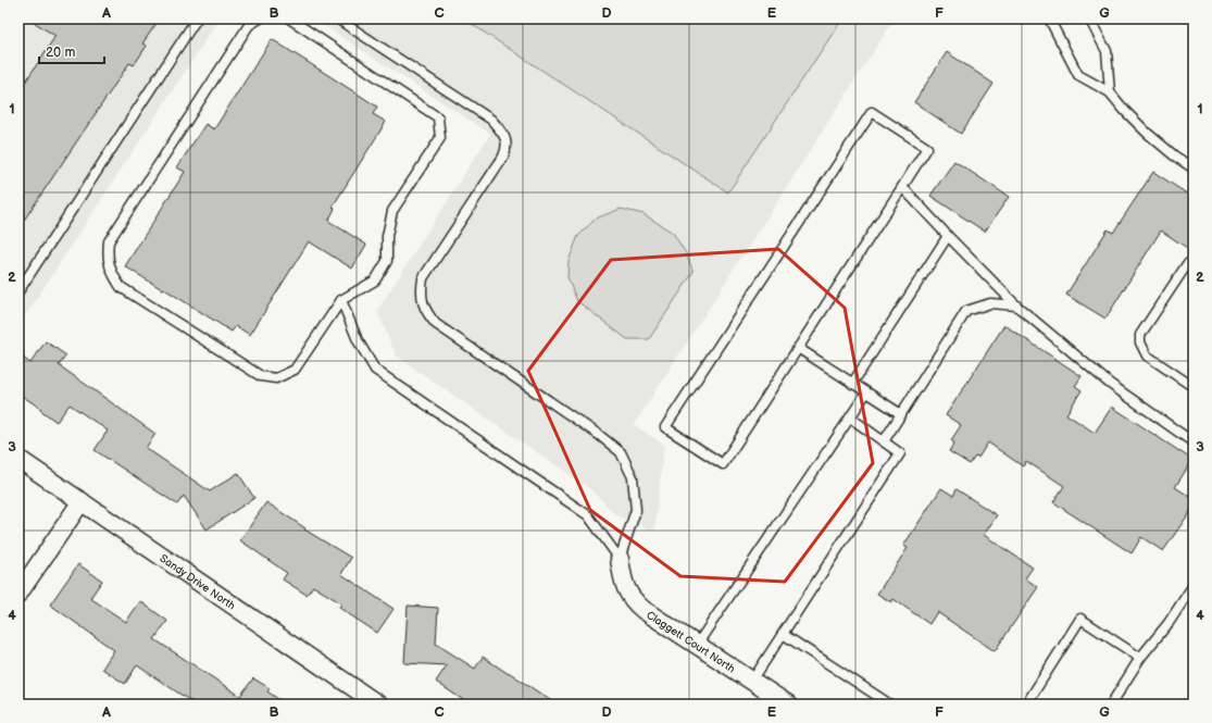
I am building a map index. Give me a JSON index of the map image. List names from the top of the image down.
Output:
{
  "streets": {
    "street": ["Sandy Drive North", "Claggett Court North"]
  },
  "scale_bar": "20 m",
  "grid": {
    "columns": [
      "A",
      "B",
      "C",
      "D",
      "E",
      "F",
      "G"
    ],
    "rows": [
      "1",
      "2",
      "3",
      "4"
    ]
  }
}
